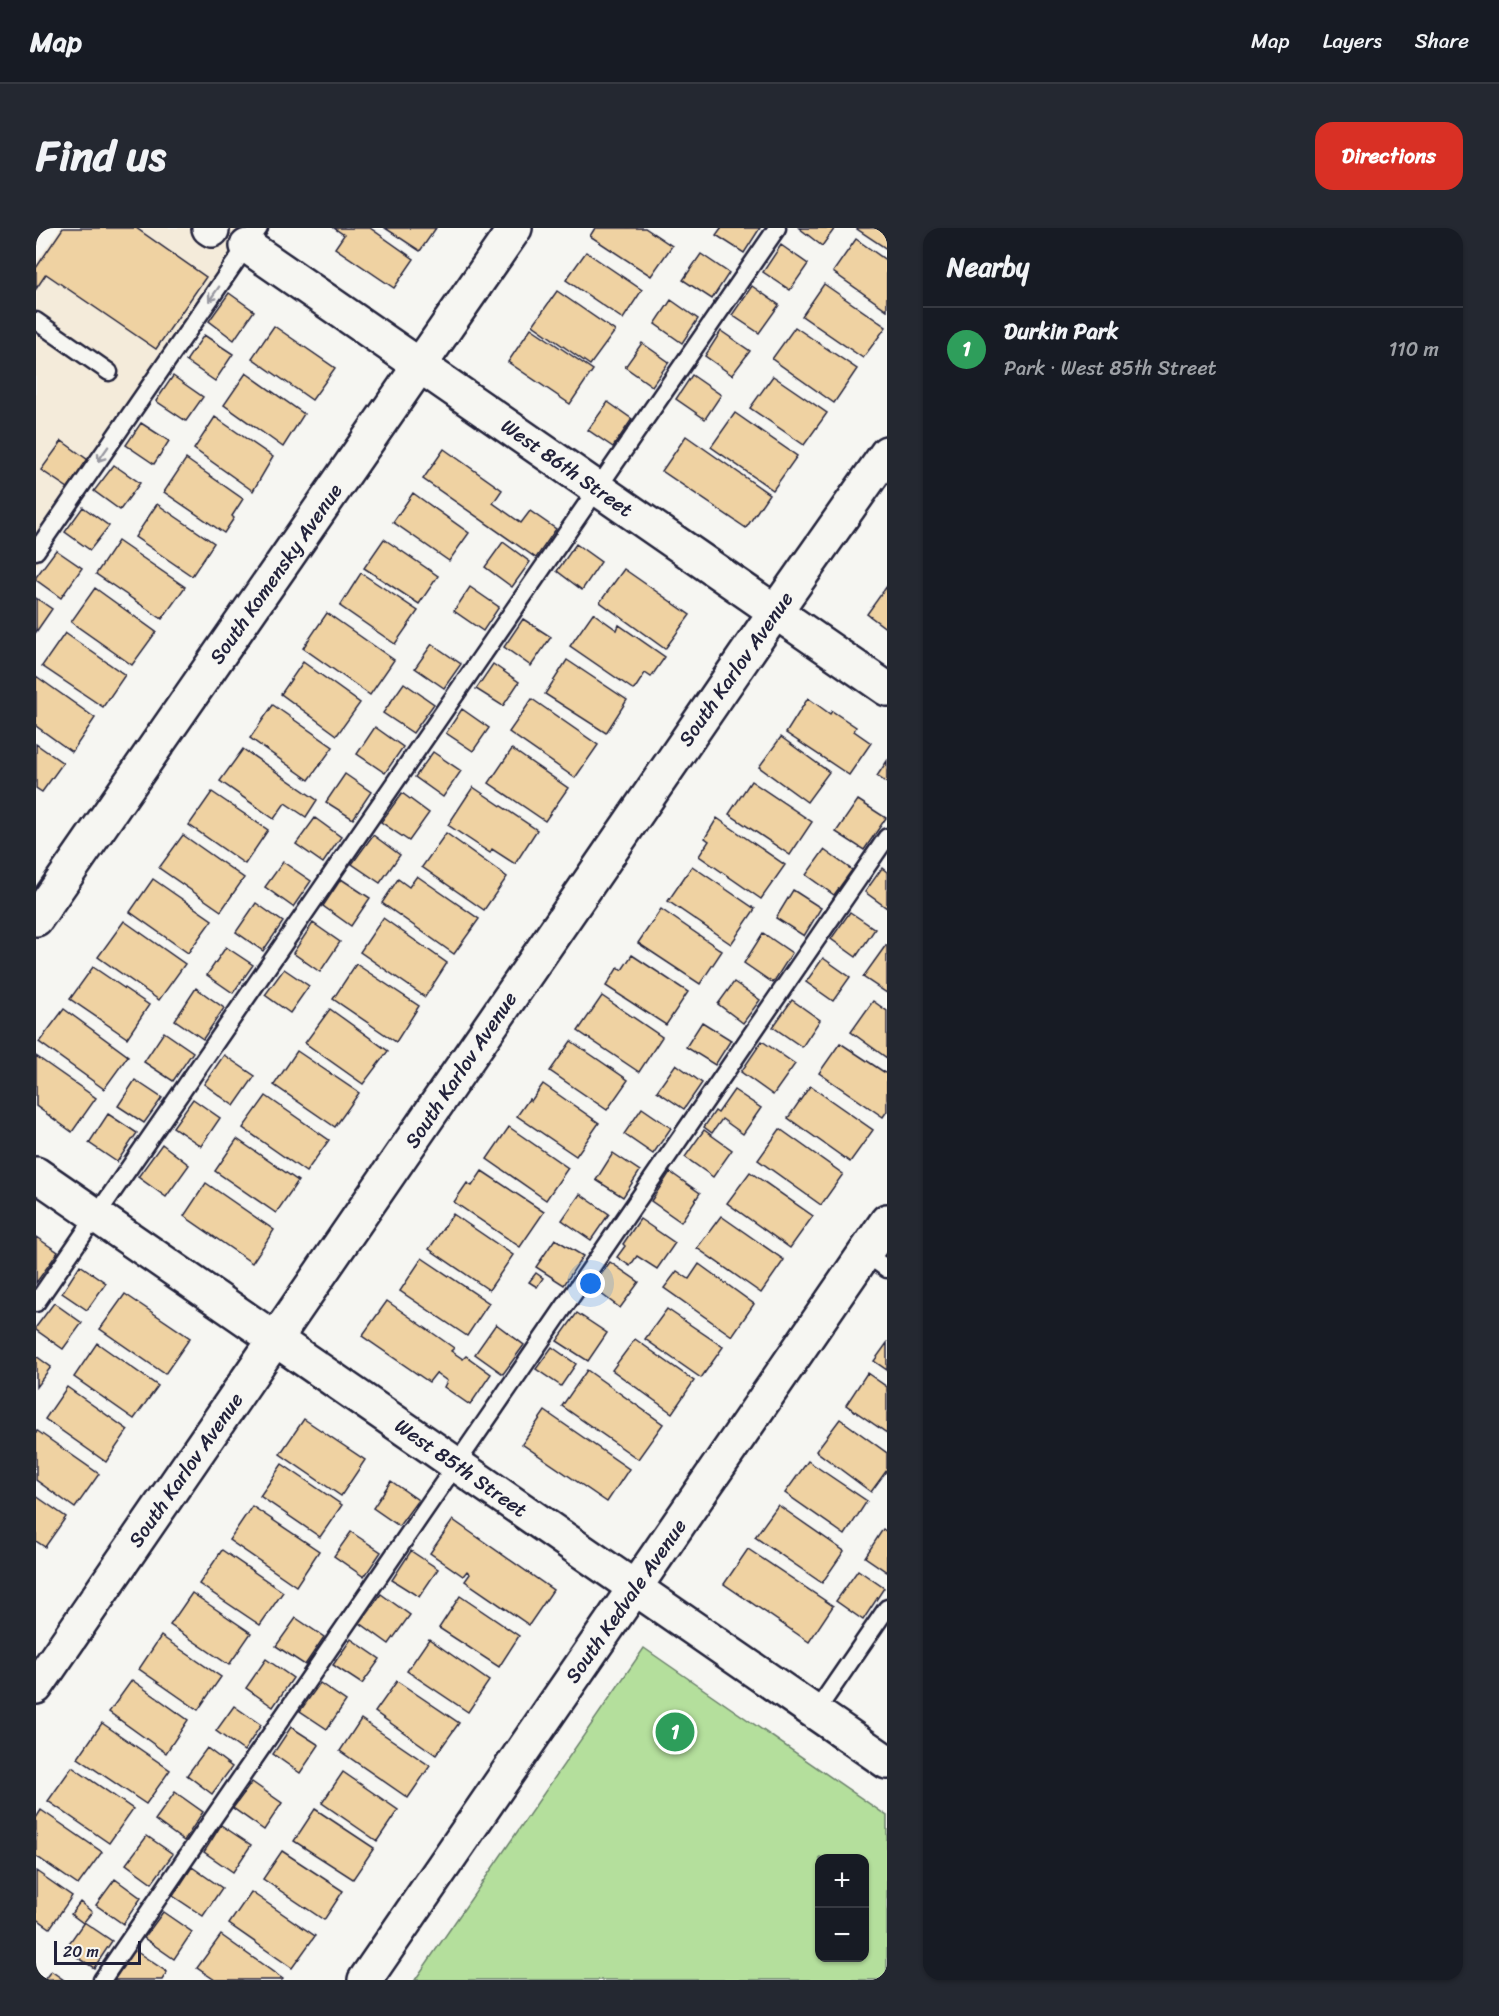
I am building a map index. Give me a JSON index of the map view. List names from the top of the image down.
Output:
{
  "streets": {
    "street": [
      "West 86th Street",
      "South Komensky Avenue",
      "South Karlov Avenue",
      "West 85th Street",
      "South Kedvale Avenue"
    ]
  },
  "crossings": [
    ["West 86th Street", "South Komensky Avenue"],
    ["West 86th Street", "South Karlov Avenue"],
    ["South Karlov Avenue", "West 85th Street"],
    ["West 85th Street", "South Kedvale Avenue"]
  ],
  "scale_bar": "20 m",
  "page": {
    "header": "Map",
    "nav": ["Map", "Layers", "Share"],
    "title": "Find us",
    "buttons": "Directions",
    "heading": "Nearby",
    "list": [
      {
        "mark": "1",
        "name": "Durkin Park",
        "note": "Park · West 85th Street",
        "value": "110 m"
      }
    ],
    "pins": "1",
    "map_buttons": ["+", "−"],
    "scale": "20 m"
  }
}
